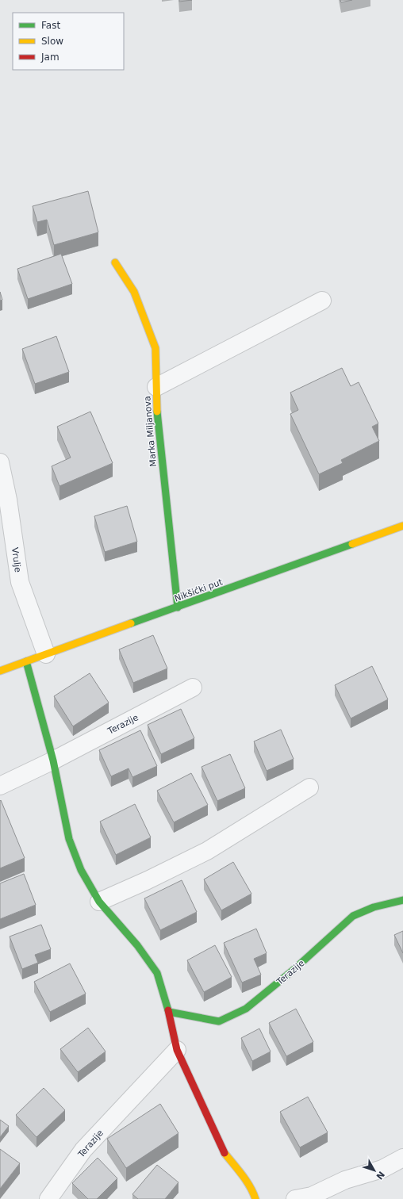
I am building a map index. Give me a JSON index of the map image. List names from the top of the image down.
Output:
{
  "streets": {
    "street": [
      "Marka Miljanova",
      "Vrulje",
      "Nikšićki put",
      "Terazije"
    ]
  },
  "crossings": [
    ["Marka Miljanova", "Nikšićki put"],
    ["Vrulje", "Nikšićki put"]
  ],
  "legend": ["Fast", "Slow", "Jam"],
  "north": "bottom right"
}
